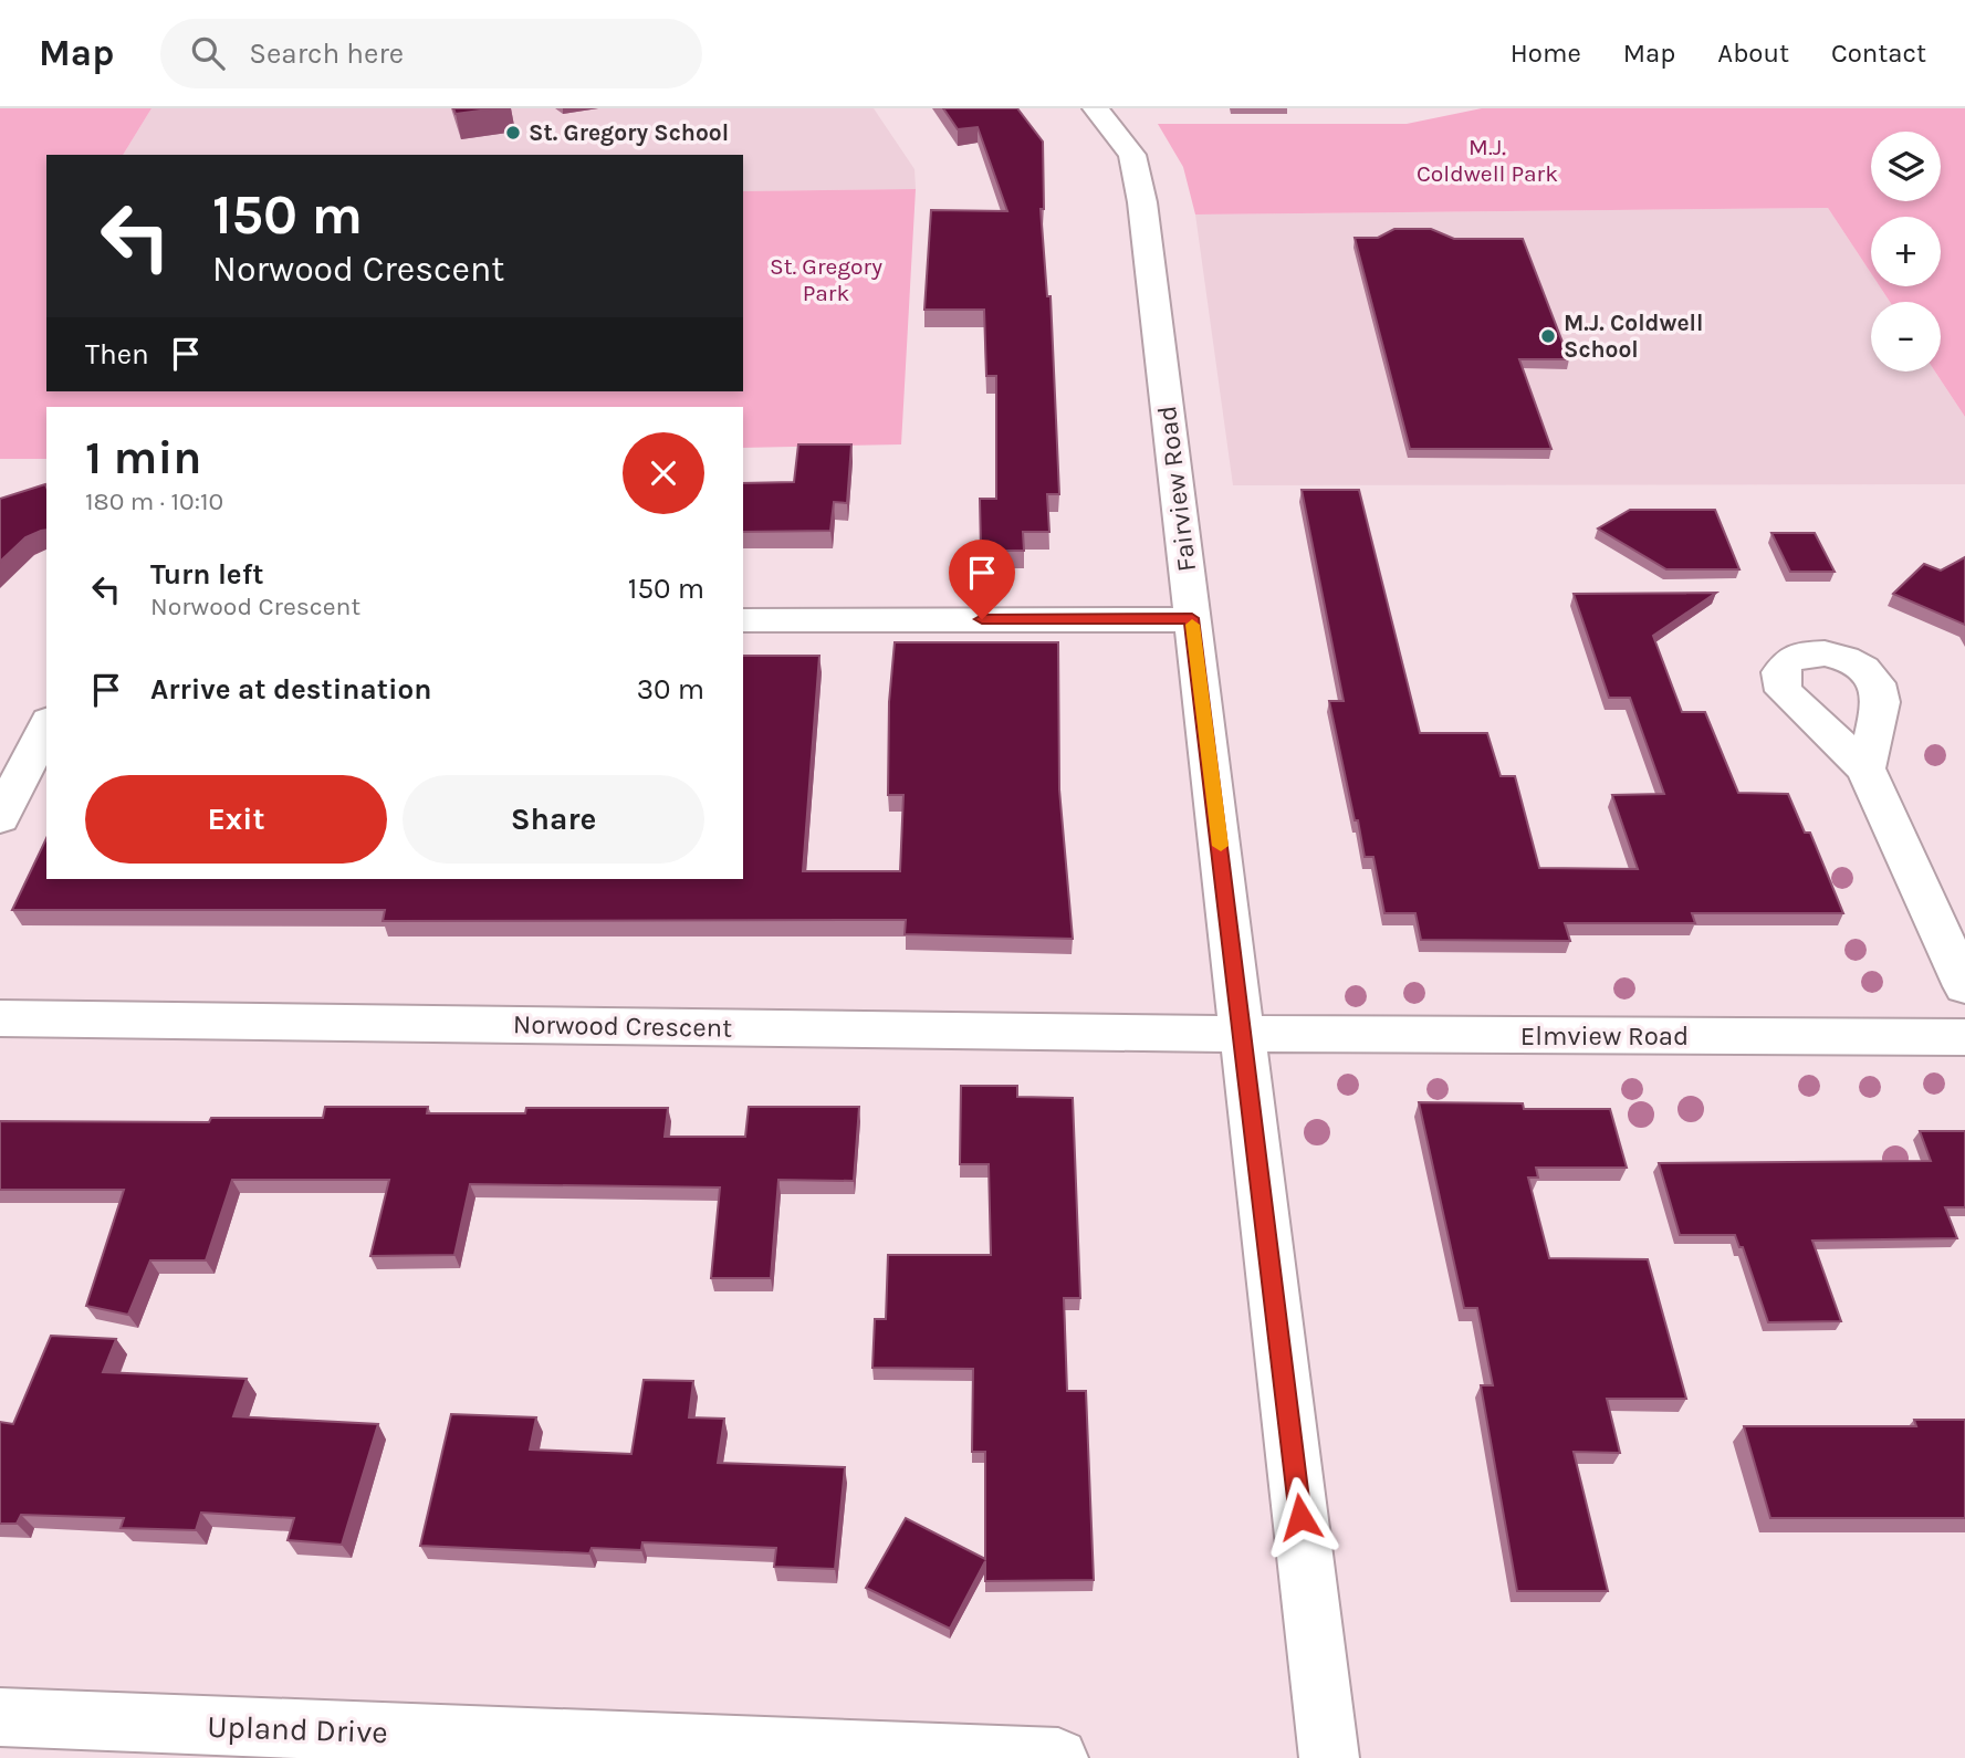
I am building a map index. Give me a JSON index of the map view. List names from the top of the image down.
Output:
{
  "streets": {
    "street": [
      "Fairview Road",
      "Norwood Crescent",
      "Elmview Road",
      "Upland Drive"
    ]
  },
  "crossings": [
    ["Fairview Road", "Norwood Crescent"],
    ["Fairview Road", "Elmview Road"],
    ["Norwood Crescent", "Elmview Road"]
  ],
  "parks": ["M.J. Coldwell Park", "St. Gregory Park"],
  "places": ["St. Gregory School", "M.J. Coldwell School"],
  "page": {
    "header": "Map",
    "search": "Search here",
    "nav": [
      "Home",
      "Map",
      "About",
      "Contact"
    ],
    "map_buttons": ["+", "−"],
    "turn": ["150 m", "Norwood Crescent"],
    "then": "Then",
    "heading": ["1 min", "180 m · 10:10"],
    "list": [
      {
        "name": "Turn left",
        "note": "Norwood Crescent",
        "value": "150 m"
      },
      {
        "name": "Arrive at destination",
        "value": "30 m"
      }
    ],
    "buttons": ["Exit", "Share"]
  }
}
